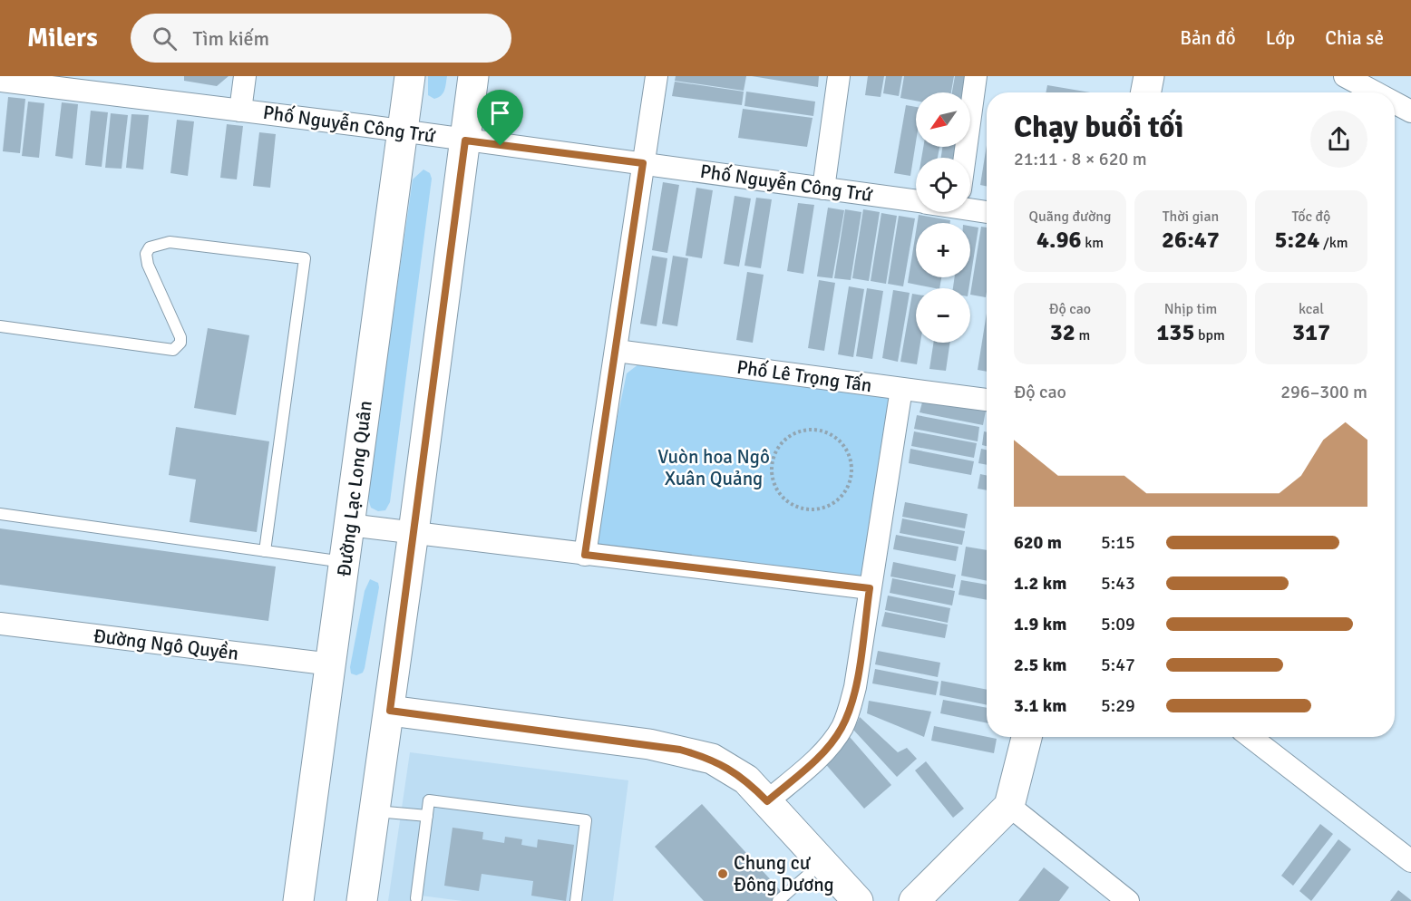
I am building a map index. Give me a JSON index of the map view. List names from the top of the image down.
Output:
{
  "streets": {
    "main road": ["Đường Lạc Long Quân"],
    "street": ["Phố Nguyễn Công Trứ", "Phố Lê Trọng Tấn", "Đường Ngô Quyền"]
  },
  "crossings": [
    ["Phố Nguyễn Công Trứ", "Đường Lạc Long Quân"],
    ["Đường Lạc Long Quân", "Đường Ngô Quyền"]
  ],
  "parks": ["Vuòn hoa Ngô Xuân Quảng"],
  "places": ["Chung cư Đông Dương"],
  "north": "bottom left",
  "page": {
    "header": "Milers",
    "search": "Tìm kiếm",
    "nav": ["Bản đồ", "Lớp", "Chia sẻ"],
    "map_buttons": ["+", "−"],
    "heading": ["Chạy buổi tối", "21:11 · 8 × 620 m"],
    "stats": [
      ["Quãng đường", "4.96 km"],
      ["Thời gian", "26:47"],
      ["Tốc độ", "5:24 /km"],
      ["Độ cao", "32 m"],
      ["Nhịp tim", "135 bpm"],
      ["kcal", "317"]
    ],
    "chart": ["Độ cao", "296–300 m"],
    "list": [
      {
        "name": "620 m",
        "note": "5:15"
      },
      {
        "name": "1.2 km",
        "note": "5:43"
      },
      {
        "name": "1.9 km",
        "note": "5:09"
      },
      {
        "name": "2.5 km",
        "note": "5:47"
      },
      {
        "name": "3.1 km",
        "note": "5:29"
      }
    ]
  }
}
